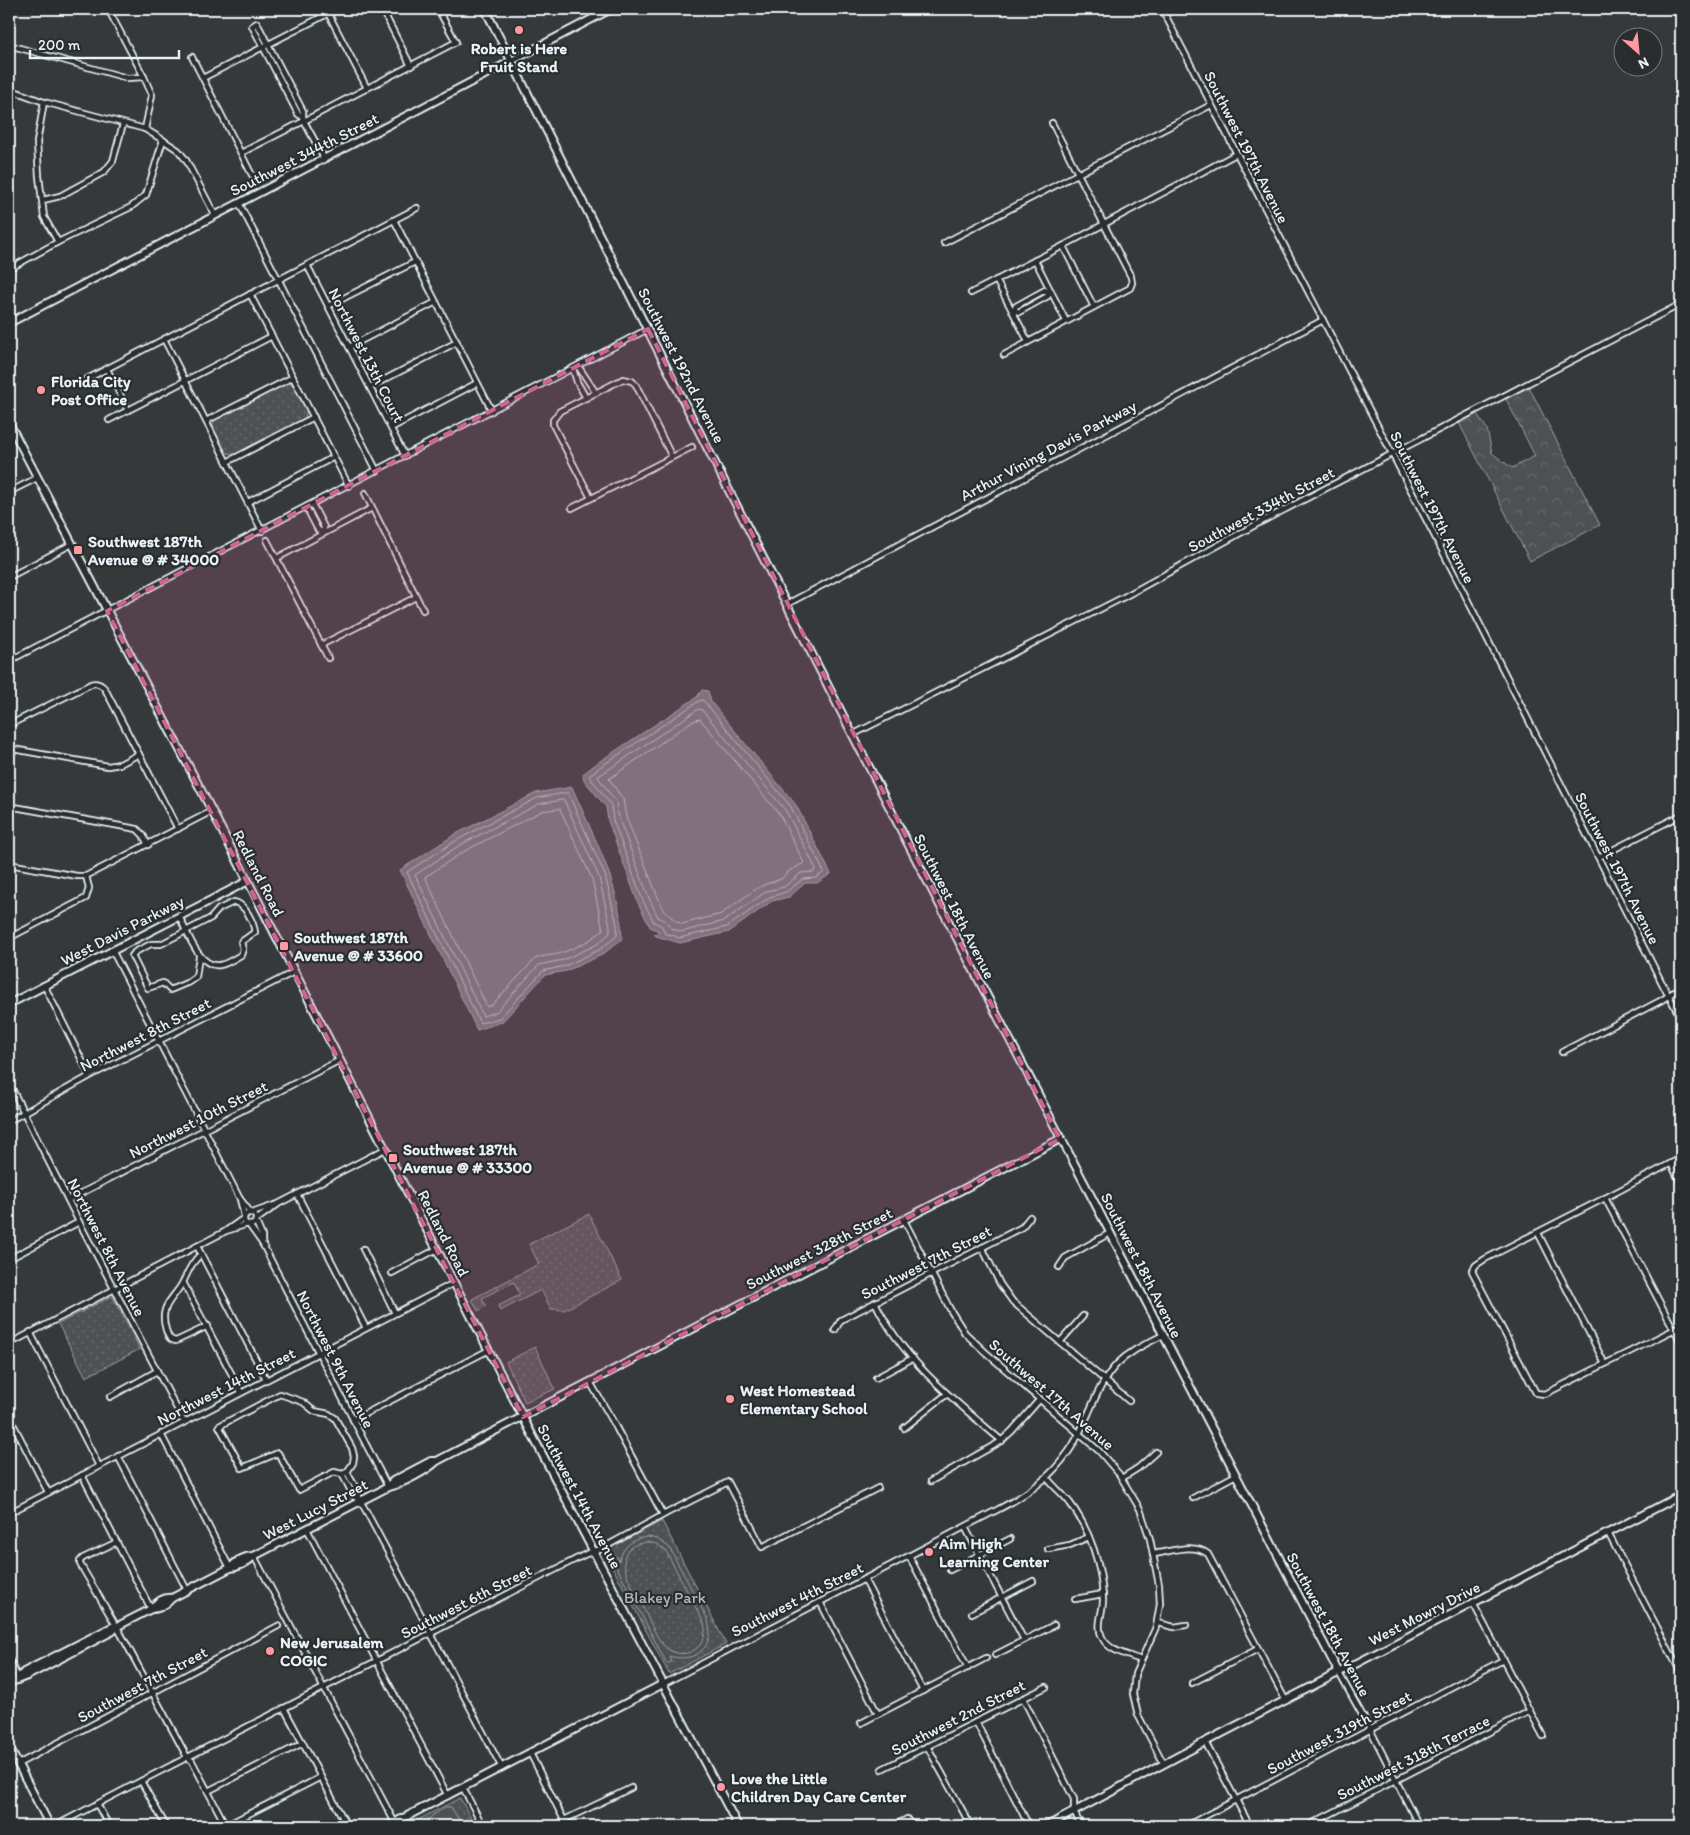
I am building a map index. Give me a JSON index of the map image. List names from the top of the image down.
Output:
{
  "streets": {
    "street": [
      "Southwest 197th Avenue",
      "Southwest 344th Street",
      "Northwest 13th Court",
      "Southwest 192nd Avenue",
      "Arthur Vining Davis Parkway",
      "Southwest 334th Street",
      "Redland Road",
      "Southwest 18th Avenue",
      "West Davis Parkway",
      "Northwest 8th Street",
      "Northwest 10th Street",
      "Northwest 8th Avenue",
      "Southwest 328th Street",
      "Southwest 7th Street",
      "Northwest 9th Avenue",
      "Northwest 14th Street",
      "Southwest 17th Avenue",
      "Southwest 14th Avenue",
      "West Lucy Street",
      "Southwest 4th Street",
      "Southwest 6th Street",
      "West Mowry Drive",
      "Southwest 2nd Street",
      "Southwest 319th Street",
      "Southwest 318th Terrace"
    ]
  },
  "crossings": [
    ["Southwest 197th Avenue", "Arthur Vining Davis Parkway"],
    ["Southwest 197th Avenue", "Southwest 334th Street"],
    ["Southwest 344th Street", "Southwest 192nd Avenue"],
    ["Southwest 192nd Avenue", "Arthur Vining Davis Parkway"],
    ["Southwest 192nd Avenue", "Southwest 334th Street"],
    ["Southwest 192nd Avenue", "Southwest 18th Avenue"],
    ["Southwest 334th Street", "Southwest 18th Avenue"],
    ["Redland Road", "West Davis Parkway"],
    ["Redland Road", "Northwest 8th Street"],
    ["Redland Road", "Northwest 10th Street"],
    ["Redland Road", "Southwest 328th Street"],
    ["Redland Road", "Northwest 14th Street"],
    ["Redland Road", "Southwest 14th Avenue"],
    ["Redland Road", "West Lucy Street"],
    ["Southwest 18th Avenue", "Southwest 328th Street"],
    ["Southwest 18th Avenue", "Southwest 4th Street"],
    ["Southwest 18th Avenue", "West Mowry Drive"],
    ["Southwest 18th Avenue", "Southwest 319th Street"],
    ["Southwest 18th Avenue", "Southwest 318th Terrace"],
    ["Northwest 8th Street", "Northwest 8th Avenue"],
    ["Northwest 10th Street", "Northwest 8th Avenue"],
    ["Northwest 8th Avenue", "Northwest 14th Street"],
    ["Southwest 328th Street", "Southwest 17th Avenue"],
    ["Southwest 328th Street", "Southwest 14th Avenue"],
    ["Southwest 328th Street", "West Lucy Street"],
    ["Southwest 7th Street", "Southwest 17th Avenue"],
    ["Northwest 9th Avenue", "Northwest 14th Street"],
    ["Northwest 9th Avenue", "West Lucy Street"],
    ["Southwest 17th Avenue", "Southwest 4th Street"],
    ["Southwest 17th Avenue", "West Mowry Drive"],
    ["Southwest 14th Avenue", "West Lucy Street"],
    ["Southwest 14th Avenue", "Southwest 4th Street"],
    ["Southwest 14th Avenue", "Southwest 6th Street"]
  ],
  "parks": ["Blakey Park"],
  "places": {
    "other": [
      "Robert is Here Fruit Stand",
      "Florida City Post Office",
      "West Homestead Elementary School",
      "Aim High Learning Center",
      "New Jerusalem COGIC",
      "Love the Little Children Day Care Center"
    ],
    "transit": ["Southwest 187th Avenue @ # 34000", "Southwest 187th Avenue @ # 33600", "Southwest 187th Avenue @ # 33300"]
  },
  "scale_bar": "200 m",
  "north": "bottom right"
}
